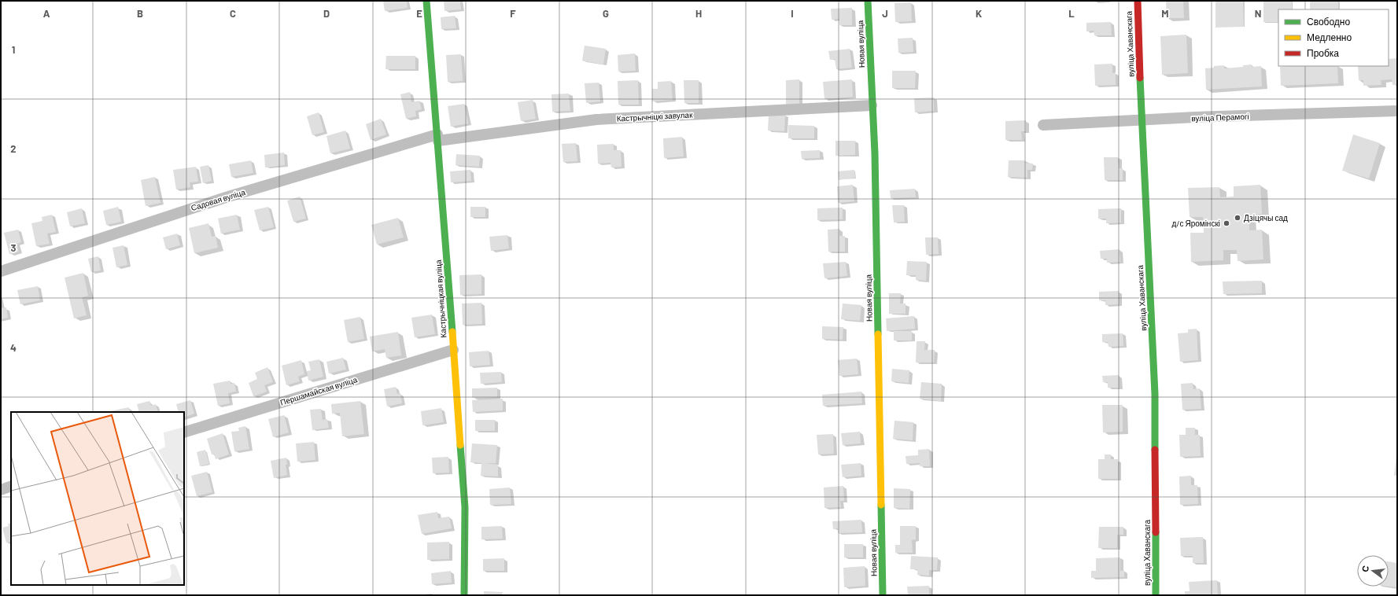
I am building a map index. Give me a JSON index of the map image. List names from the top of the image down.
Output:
{
  "streets": {
    "street": [
      "Новая вуліца",
      "вуліца Хаванскага",
      "Кастрычніцкі завулак",
      "вуліца Перамогі",
      "Садовая вуліца",
      "Кастрычніцкая вуліца",
      "Першамайская вуліца"
    ]
  },
  "crossings": [
    ["Новая вуліца", "Кастрычніцкі завулак"],
    ["вуліца Хаванскага", "вуліца Перамогі"],
    ["Кастрычніцкі завулак", "Садовая вуліца"],
    ["Кастрычніцкі завулак", "Кастрычніцкая вуліца"],
    ["Садовая вуліца", "Кастрычніцкая вуліца"],
    ["Кастрычніцкая вуліца", "Першамайская вуліца"]
  ],
  "places": ["Дзіцячы сад", "д/с Яромінскі"],
  "legend": ["Свободно", "Медленно", "Пробка"],
  "north": "left",
  "grid": {
    "columns": [
      "A",
      "B",
      "C",
      "D",
      "E",
      "F",
      "G",
      "H",
      "I",
      "J",
      "K",
      "L",
      "M",
      "N"
    ],
    "rows": [
      "1",
      "2",
      "3",
      "4"
    ]
  }
}
